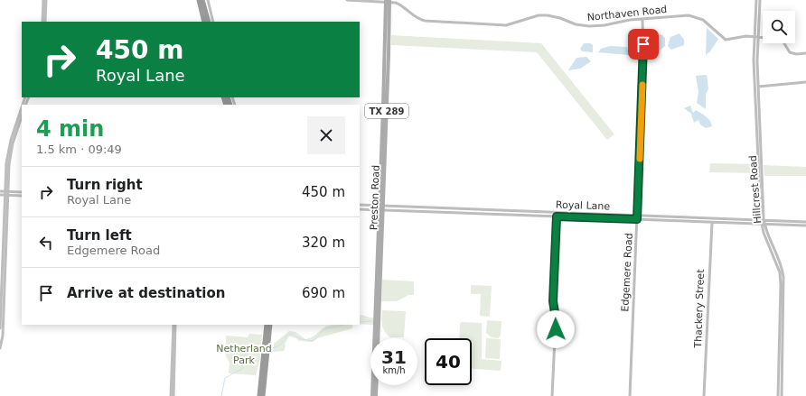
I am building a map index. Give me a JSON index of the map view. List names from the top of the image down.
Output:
{
  "streets": {
    "main road": [
      "Northaven Road",
      "TX 289",
      "Hillcrest Road",
      "Preston Road",
      "Royal Lane",
      "Edgemere Road",
      "Thackery Street"
    ]
  },
  "crossings": [
    ["Northaven Road", "Hillcrest Road"],
    ["Northaven Road", "Preston Road"],
    ["Northaven Road", "Edgemere Road"],
    ["Hillcrest Road", "Royal Lane"],
    ["Preston Road", "Royal Lane"],
    ["Royal Lane", "Edgemere Road"],
    ["Royal Lane", "Thackery Street"]
  ],
  "parks": ["Netherland Park"],
  "page": {
    "turn": ["450 m", "Royal Lane"],
    "heading": ["4 min", "1.5 km · 09:49"],
    "list": [
      {
        "name": "Turn right",
        "note": "Royal Lane",
        "value": "450 m"
      },
      {
        "name": "Turn left",
        "note": "Edgemere Road",
        "value": "320 m"
      },
      {
        "name": "Arrive at destination",
        "value": "690 m"
      }
    ],
    "speed": "31 km/h",
    "limit": "40"
  }
}
